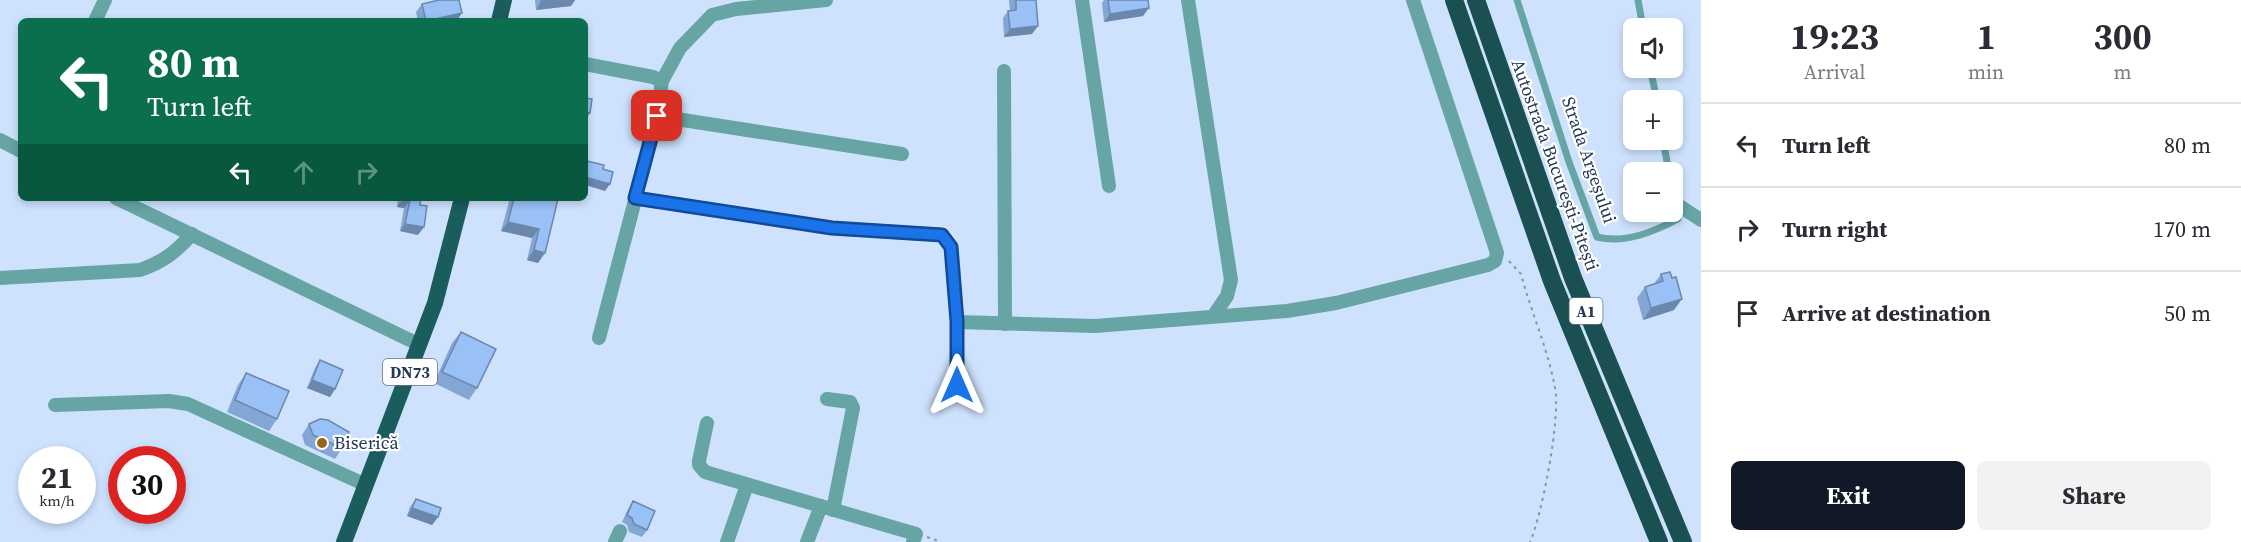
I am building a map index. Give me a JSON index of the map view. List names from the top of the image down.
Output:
{
  "streets": {
    "highway": ["Autostrada București-Pitești", "A1", "DN73"],
    "lane": ["Strada Argeșului"]
  },
  "places": ["Biserică"],
  "page": {
    "eta": [
      "19:23",
      "Arrival",
      "1",
      "min",
      "300",
      "m"
    ],
    "map_buttons": ["+", "−"],
    "turn": ["80 m", "Turn left"],
    "list": [
      {
        "name": "Turn left",
        "value": "80 m"
      },
      {
        "name": "Turn right",
        "value": "170 m"
      },
      {
        "name": "Arrive at destination",
        "value": "50 m"
      }
    ],
    "speed": "21 km/h",
    "limit": "30",
    "buttons": ["Exit", "Share"]
  }
}
